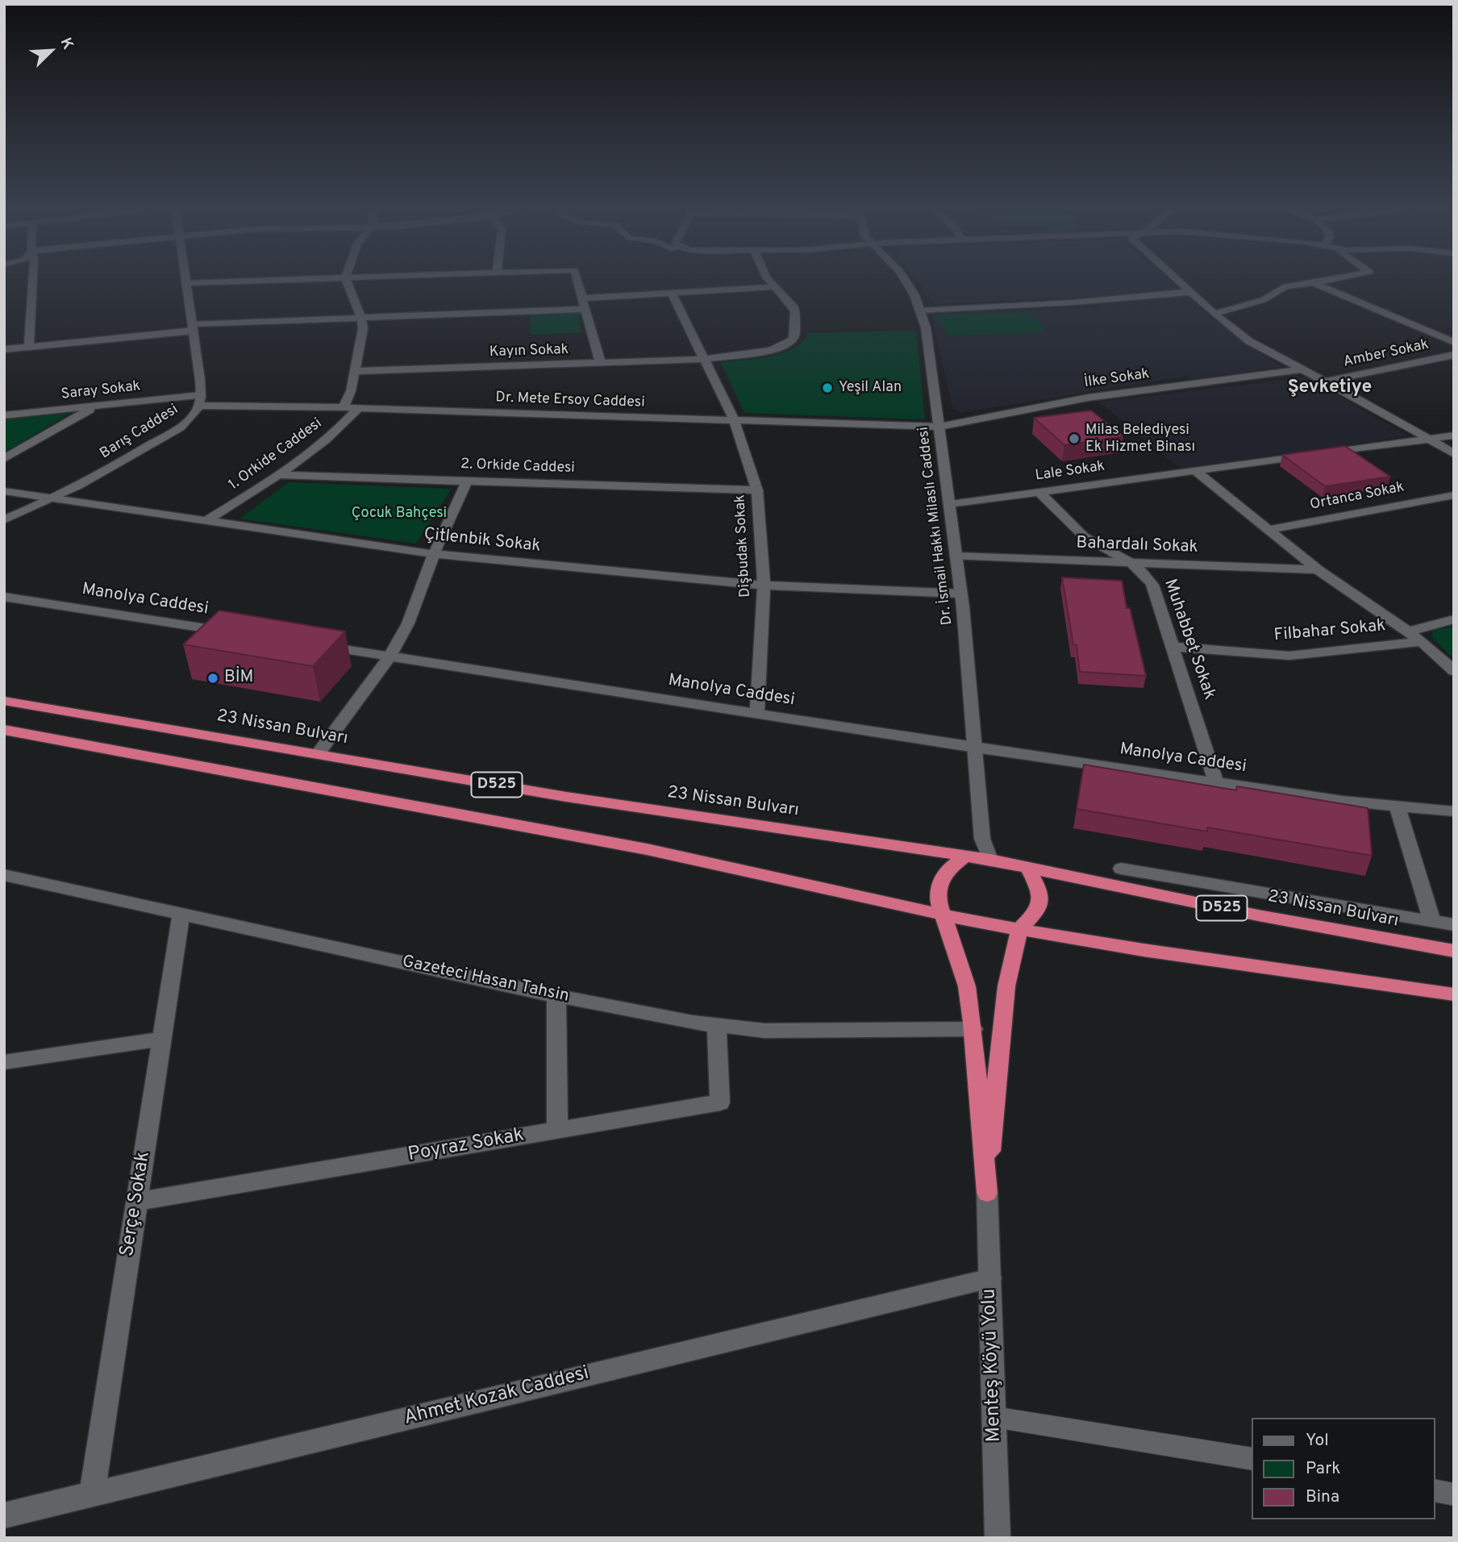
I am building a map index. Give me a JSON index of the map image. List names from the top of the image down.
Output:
{
  "streets": {
    "highway": ["23 Nissan Bulvarı", "D525"],
    "street": [
      "Kayın Sokak",
      "Amber Sokak",
      "İlke Sokak",
      "Saray Sokak",
      "Dr. Mete Ersoy Caddesi",
      "Barış Caddesi",
      "1. Orkide Caddesi",
      "2. Orkide Caddesi",
      "Lale Sokak",
      "Ortanca Sokak",
      "Dr. İsmail Hakkı Milaslı Caddesi",
      "Çitlenbik Sokak",
      "Dişbudak Sokak",
      "Bahardalı Sokak",
      "Manolya Caddesi",
      "Filbahar Sokak",
      "Muhabbet Sokak",
      "Gazeteci Hasan Tahsin",
      "Poyraz Sokak",
      "Serçe Sokak",
      "Menteş Köyü Yolu",
      "Ahmet Kozak Caddesi"
    ]
  },
  "crossings": [
    ["Kayın Sokak", "Dişbudak Sokak"],
    ["İlke Sokak", "Dr. Mete Ersoy Caddesi"],
    ["İlke Sokak", "Dr. İsmail Hakkı Milaslı Caddesi"],
    ["Saray Sokak", "Dr. Mete Ersoy Caddesi"],
    ["Saray Sokak", "Barış Caddesi"],
    ["Dr. Mete Ersoy Caddesi", "Barış Caddesi"],
    ["Dr. Mete Ersoy Caddesi", "1. Orkide Caddesi"],
    ["Dr. Mete Ersoy Caddesi", "Dr. İsmail Hakkı Milaslı Caddesi"],
    ["Dr. Mete Ersoy Caddesi", "Dişbudak Sokak"],
    ["Barış Caddesi", "Çitlenbik Sokak"],
    ["1. Orkide Caddesi", "2. Orkide Caddesi"],
    ["1. Orkide Caddesi", "Çitlenbik Sokak"],
    ["2. Orkide Caddesi", "Dişbudak Sokak"],
    ["Lale Sokak", "Dr. İsmail Hakkı Milaslı Caddesi"],
    ["Lale Sokak", "Muhabbet Sokak"],
    ["Dr. İsmail Hakkı Milaslı Caddesi", "Çitlenbik Sokak"],
    ["Dr. İsmail Hakkı Milaslı Caddesi", "Bahardalı Sokak"],
    ["Dr. İsmail Hakkı Milaslı Caddesi", "Manolya Caddesi"],
    ["Dr. İsmail Hakkı Milaslı Caddesi", "23 Nissan Bulvarı"],
    ["Dr. İsmail Hakkı Milaslı Caddesi", "D525"],
    ["Çitlenbik Sokak", "Dişbudak Sokak"],
    ["Dişbudak Sokak", "Manolya Caddesi"],
    ["Bahardalı Sokak", "Muhabbet Sokak"],
    ["Manolya Caddesi", "Muhabbet Sokak"],
    ["Filbahar Sokak", "Muhabbet Sokak"],
    ["23 Nissan Bulvarı", "D525"],
    ["Gazeteci Hasan Tahsin", "Poyraz Sokak"],
    ["Gazeteci Hasan Tahsin", "Serçe Sokak"],
    ["Poyraz Sokak", "Serçe Sokak"],
    ["Serçe Sokak", "Ahmet Kozak Caddesi"],
    ["Menteş Köyü Yolu", "Ahmet Kozak Caddesi"]
  ],
  "districts": ["Şevketiye"],
  "parks": ["Çocuk Bahçesi"],
  "places": ["Yeşil Alan", "Milas Belediyesi Ek Hizmet Binası", "BİM"],
  "legend": ["Yol", "Park", "Bina"],
  "north": "top right"
}
